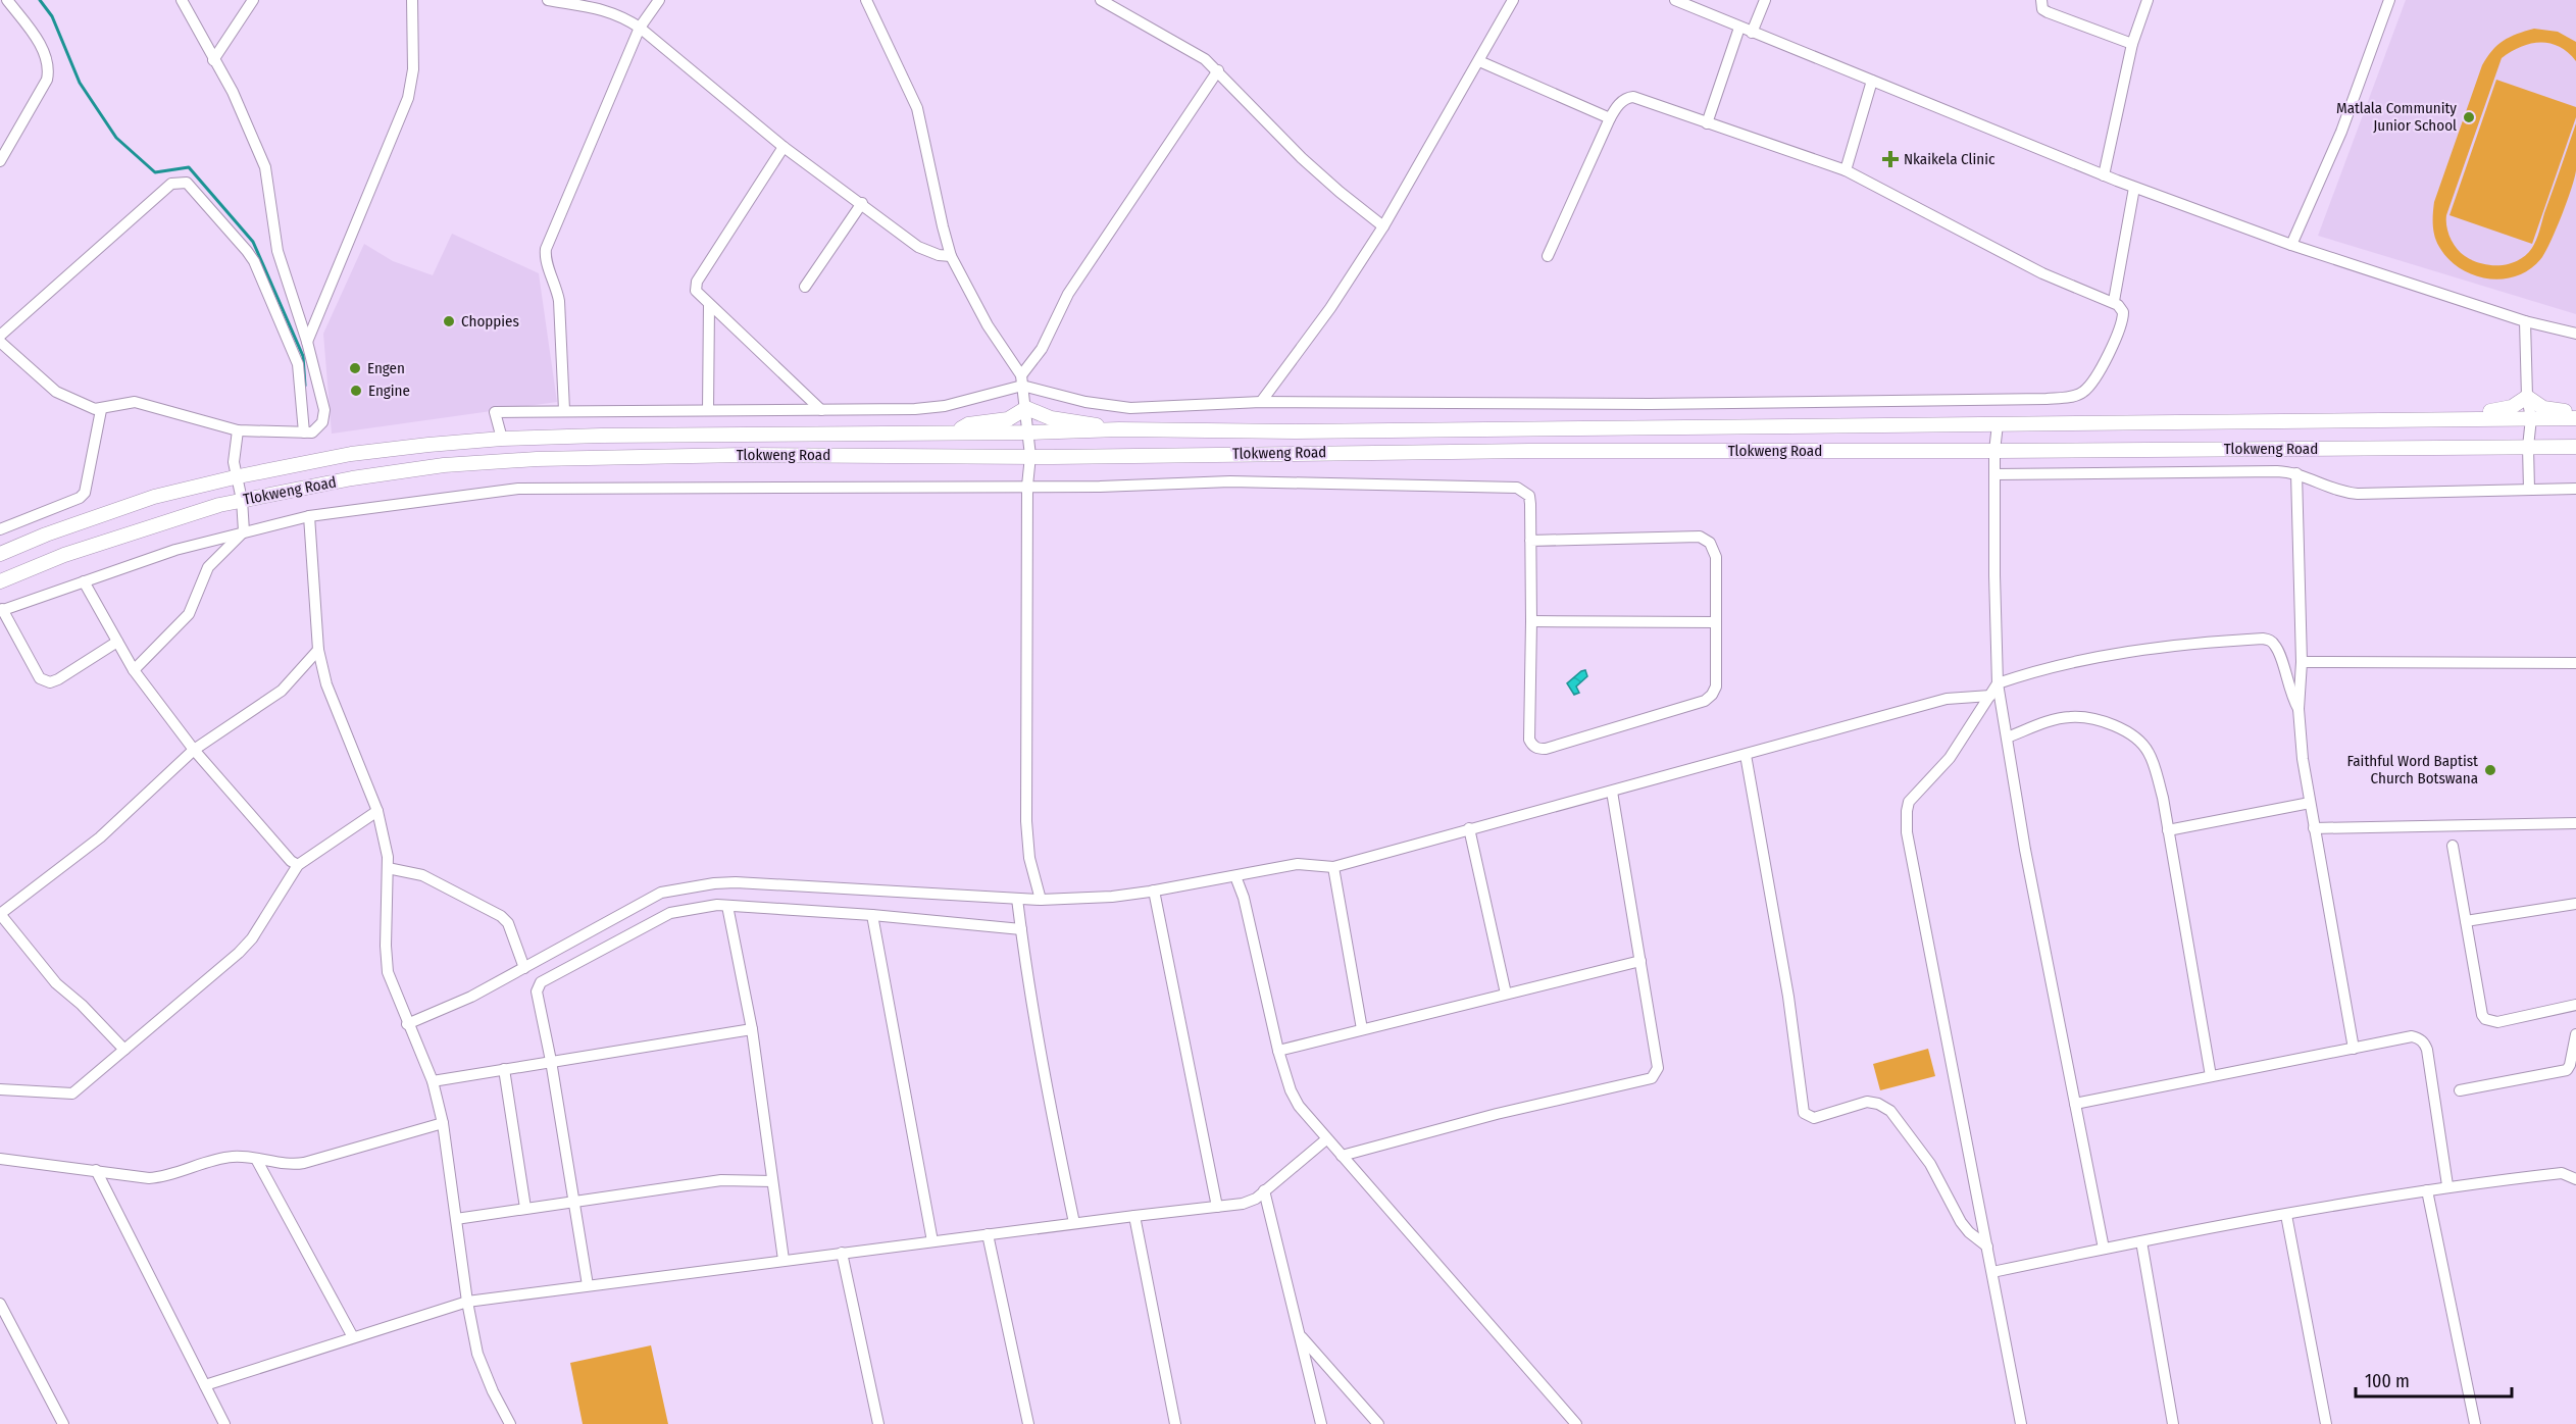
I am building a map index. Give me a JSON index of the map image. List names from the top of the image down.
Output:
{
  "streets": {
    "main road": ["Tlokweng Road"]
  },
  "places": {
    "other": [
      "Matlala Community Junior School",
      "Choppies",
      "Engen",
      "Engine",
      "Faithful Word Baptist Church Botswana"
    ],
    "health": ["Nkaikela Clinic"]
  },
  "scale_bar": "100 m"
}
